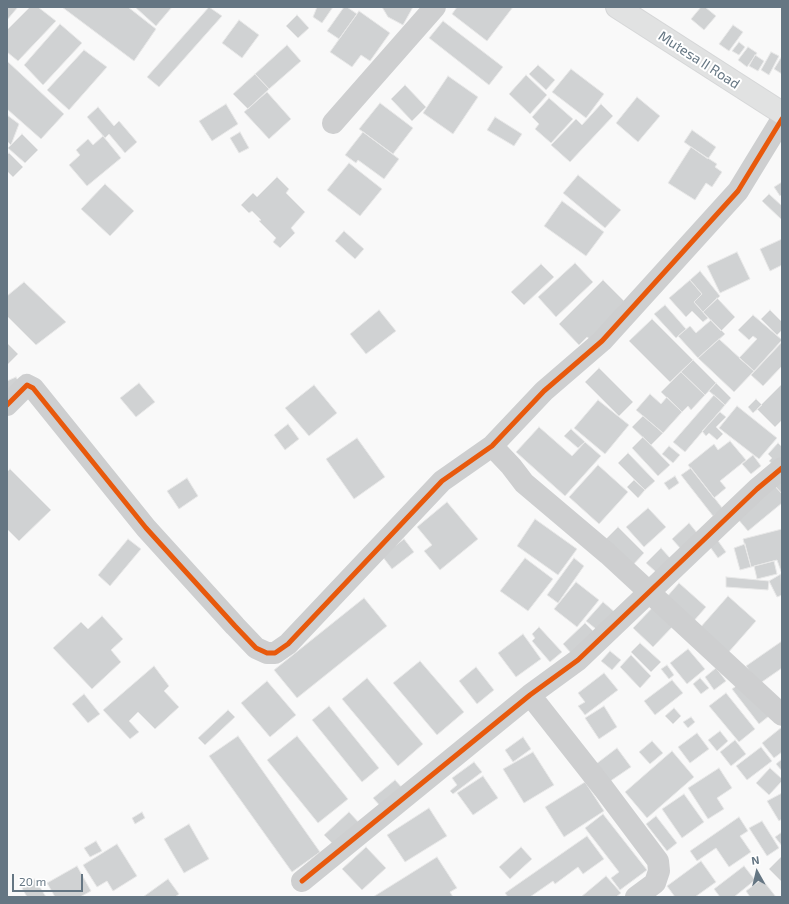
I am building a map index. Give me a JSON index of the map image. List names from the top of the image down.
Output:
{
  "streets": {
    "street": ["Mutesa II Road"]
  },
  "scale_bar": "20 m",
  "north": "top"
}
